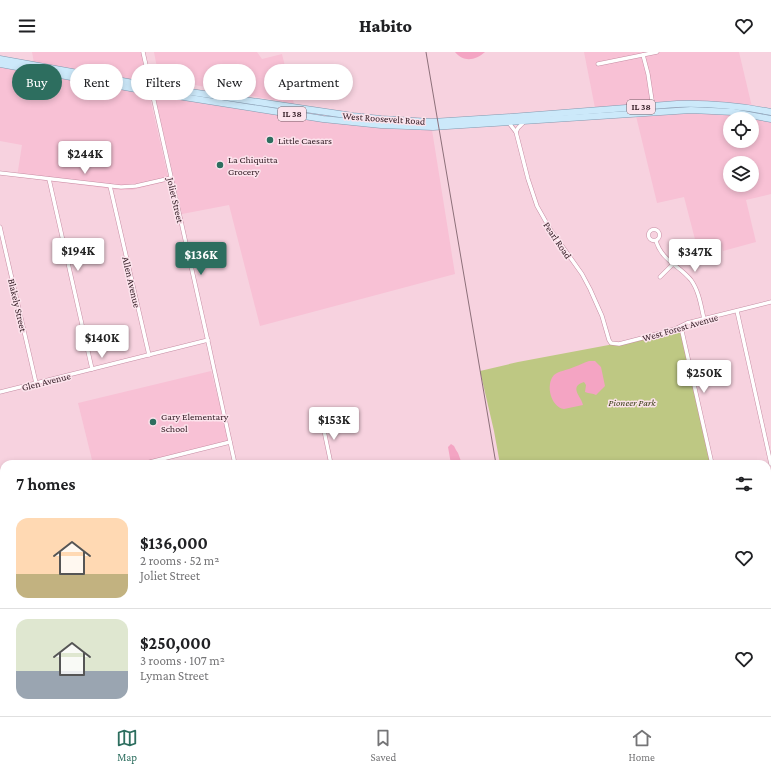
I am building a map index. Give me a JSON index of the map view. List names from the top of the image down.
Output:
{
  "streets": {
    "main road": ["IL 38", "West Roosevelt Road"],
    "street": [
      "Joliet Street",
      "Pearl Road",
      "Allen Avenue",
      "Blakely Street",
      "West Forest Avenue",
      "Glen Avenue"
    ]
  },
  "crossings": [
    ["West Roosevelt Road", "Pearl Road"],
    ["Joliet Street", "Glen Avenue"],
    ["Pearl Road", "West Forest Avenue"],
    ["Allen Avenue", "Glen Avenue"],
    ["Blakely Street", "Glen Avenue"]
  ],
  "parks": ["Pioneer Park"],
  "places": ["Little Caesars", "La Chiquitta Grocery", "Gary Elementary School"],
  "page": {
    "header": "Habito",
    "chip": [
      "Buy",
      "Rent",
      "Filters",
      "New",
      "Apartment"
    ],
    "price": [
      "$244K",
      "$194K",
      "$347K",
      "$136K",
      "$140K",
      "$250K",
      "$153K"
    ],
    "heading": "7 homes",
    "list": [
      {
        "name": "$136,000",
        "note": "2 rooms · 52 m² · Joliet Street"
      },
      {
        "name": "$250,000",
        "note": "3 rooms · 107 m² · Lyman Street"
      }
    ],
    "tabs": ["Map", "Saved", "Home"]
  }
}
